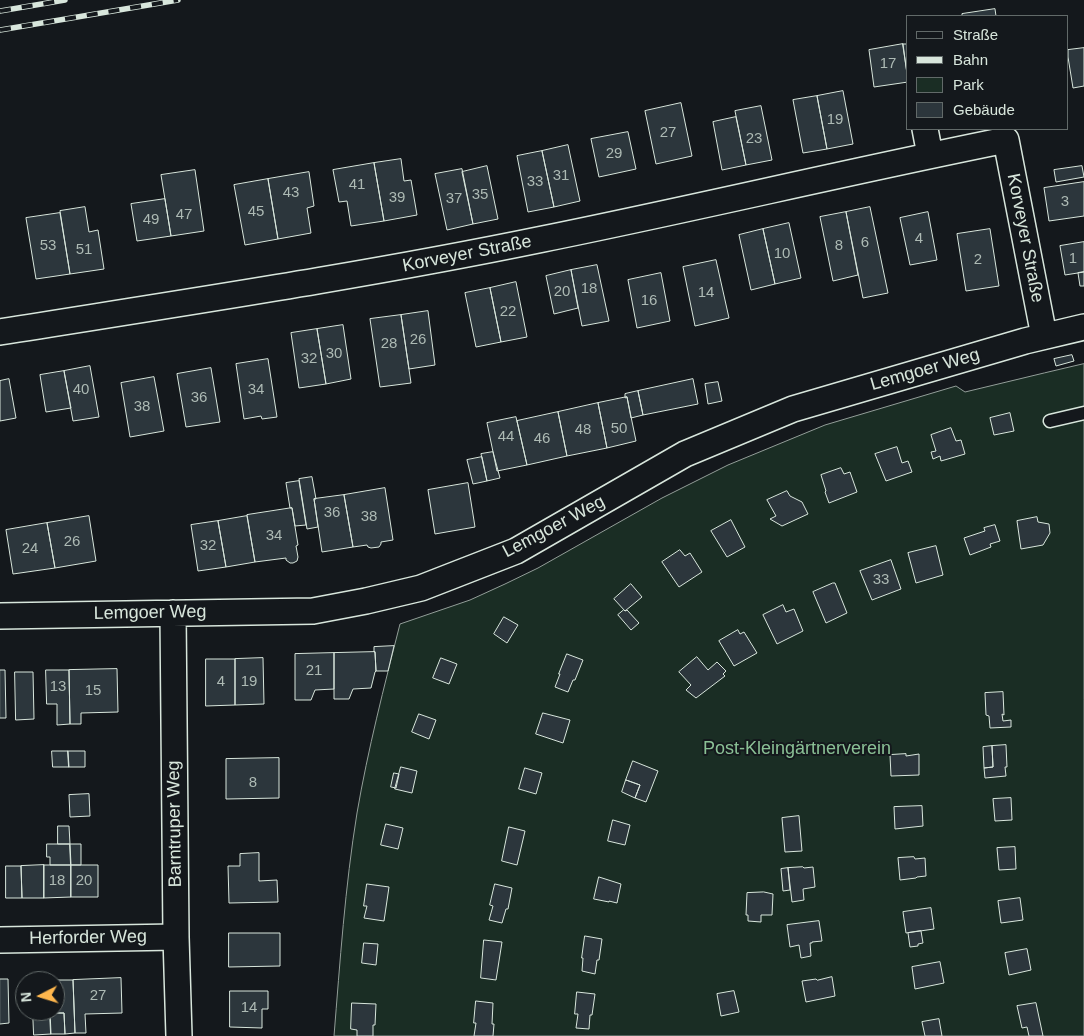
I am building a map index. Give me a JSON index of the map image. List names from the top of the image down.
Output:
{
  "streets": {
    "street": [
      "Korveyer Straße",
      "Lemgoer Weg",
      "Barntruper Weg",
      "Herforder Weg"
    ]
  },
  "crossings": [
    ["Korveyer Straße", "Lemgoer Weg"],
    ["Lemgoer Weg", "Barntruper Weg"],
    ["Barntruper Weg", "Herforder Weg"]
  ],
  "parks": ["Post-Kleingärtnerverein"],
  "house_numbers": [
    "17",
    "19",
    "27",
    "23",
    "29",
    "31",
    "33",
    "41",
    "43",
    "35",
    "39",
    "37",
    "3",
    "45",
    "47",
    "49",
    "4",
    "6",
    "53",
    "8",
    "51",
    "10",
    "1",
    "2",
    "18",
    "20",
    "14",
    "16",
    "22",
    "26",
    "28",
    "30",
    "32",
    "40",
    "34",
    "36",
    "38",
    "50",
    "48",
    "44",
    "46",
    "36",
    "38",
    "34",
    "26",
    "32",
    "24",
    "33",
    "21",
    "4",
    "19",
    "13",
    "15",
    "8",
    "18",
    "20",
    "27",
    "14"
  ],
  "legend": [
    "Straße",
    "Bahn",
    "Park",
    "Gebäude"
  ],
  "north": "left"
}
